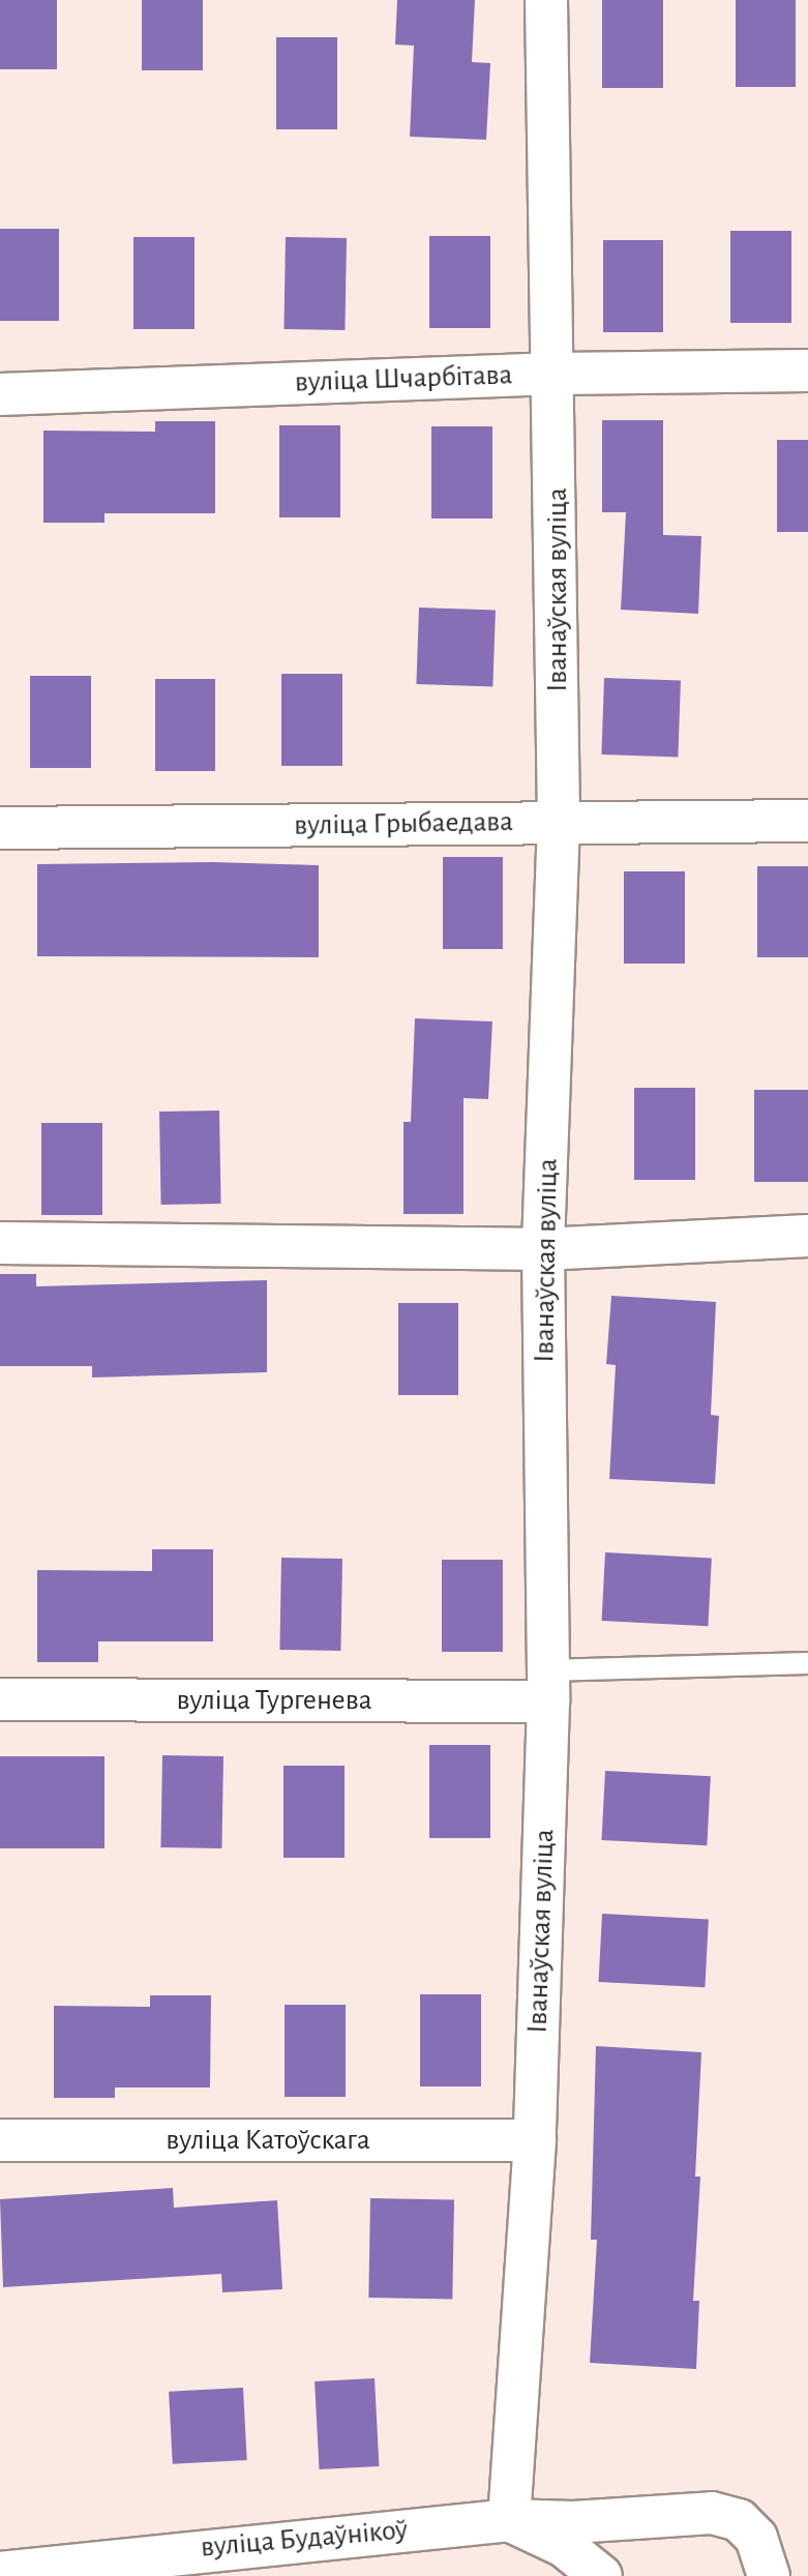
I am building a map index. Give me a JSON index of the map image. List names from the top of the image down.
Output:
{
  "streets": {
    "street": [
      "вуліца Шчарбітава",
      "Іванаўская вуліца",
      "вуліца Грыбаедава",
      "вуліца Тургенева",
      "вуліца Катоўскага",
      "вуліца Будаўнікоў"
    ]
  },
  "crossings": [
    ["вуліца Шчарбітава", "Іванаўская вуліца"],
    ["Іванаўская вуліца", "вуліца Грыбаедава"],
    ["Іванаўская вуліца", "вуліца Тургенева"],
    ["Іванаўская вуліца", "вуліца Катоўскага"],
    ["Іванаўская вуліца", "вуліца Будаўнікоў"]
  ]
}
